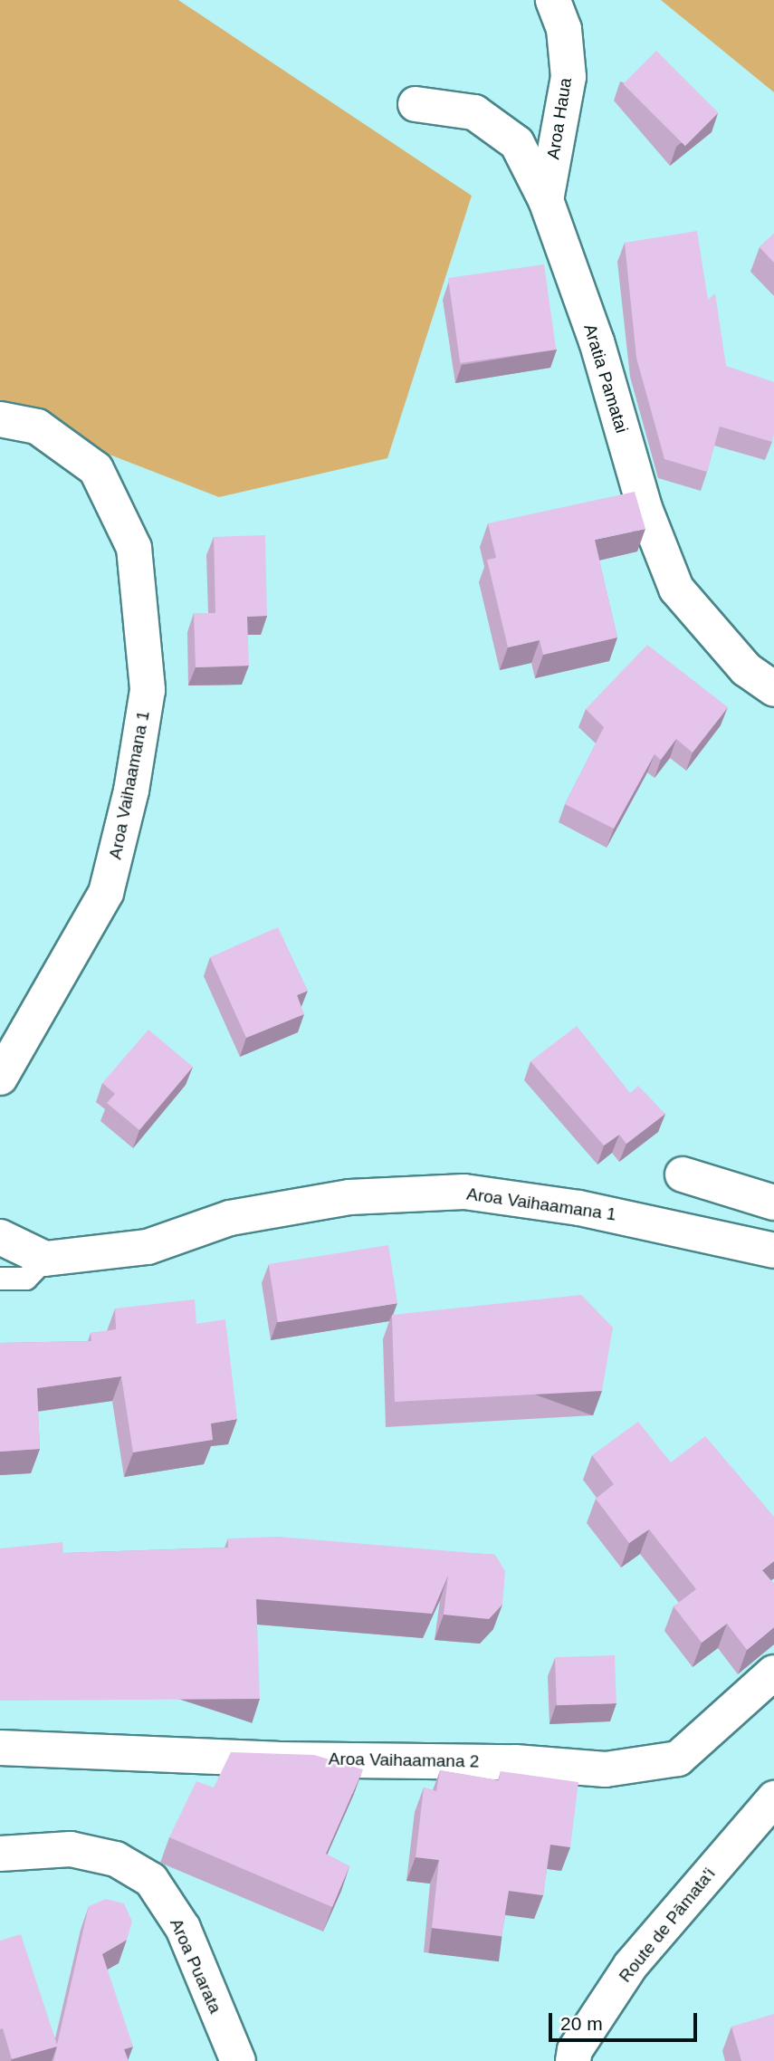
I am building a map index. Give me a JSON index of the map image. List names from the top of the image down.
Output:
{
  "streets": {
    "street": [
      "Aroa Haua",
      "Aratia Pamatai",
      "Aroa Vaihaamana 1",
      "Aroa Vaihaamana 2",
      "Route de Pāmata'i",
      "Aroa Puarata"
    ]
  },
  "crossings": [
    ["Aroa Haua", "Aratia Pamatai"]
  ],
  "scale_bar": "20 m"
}
